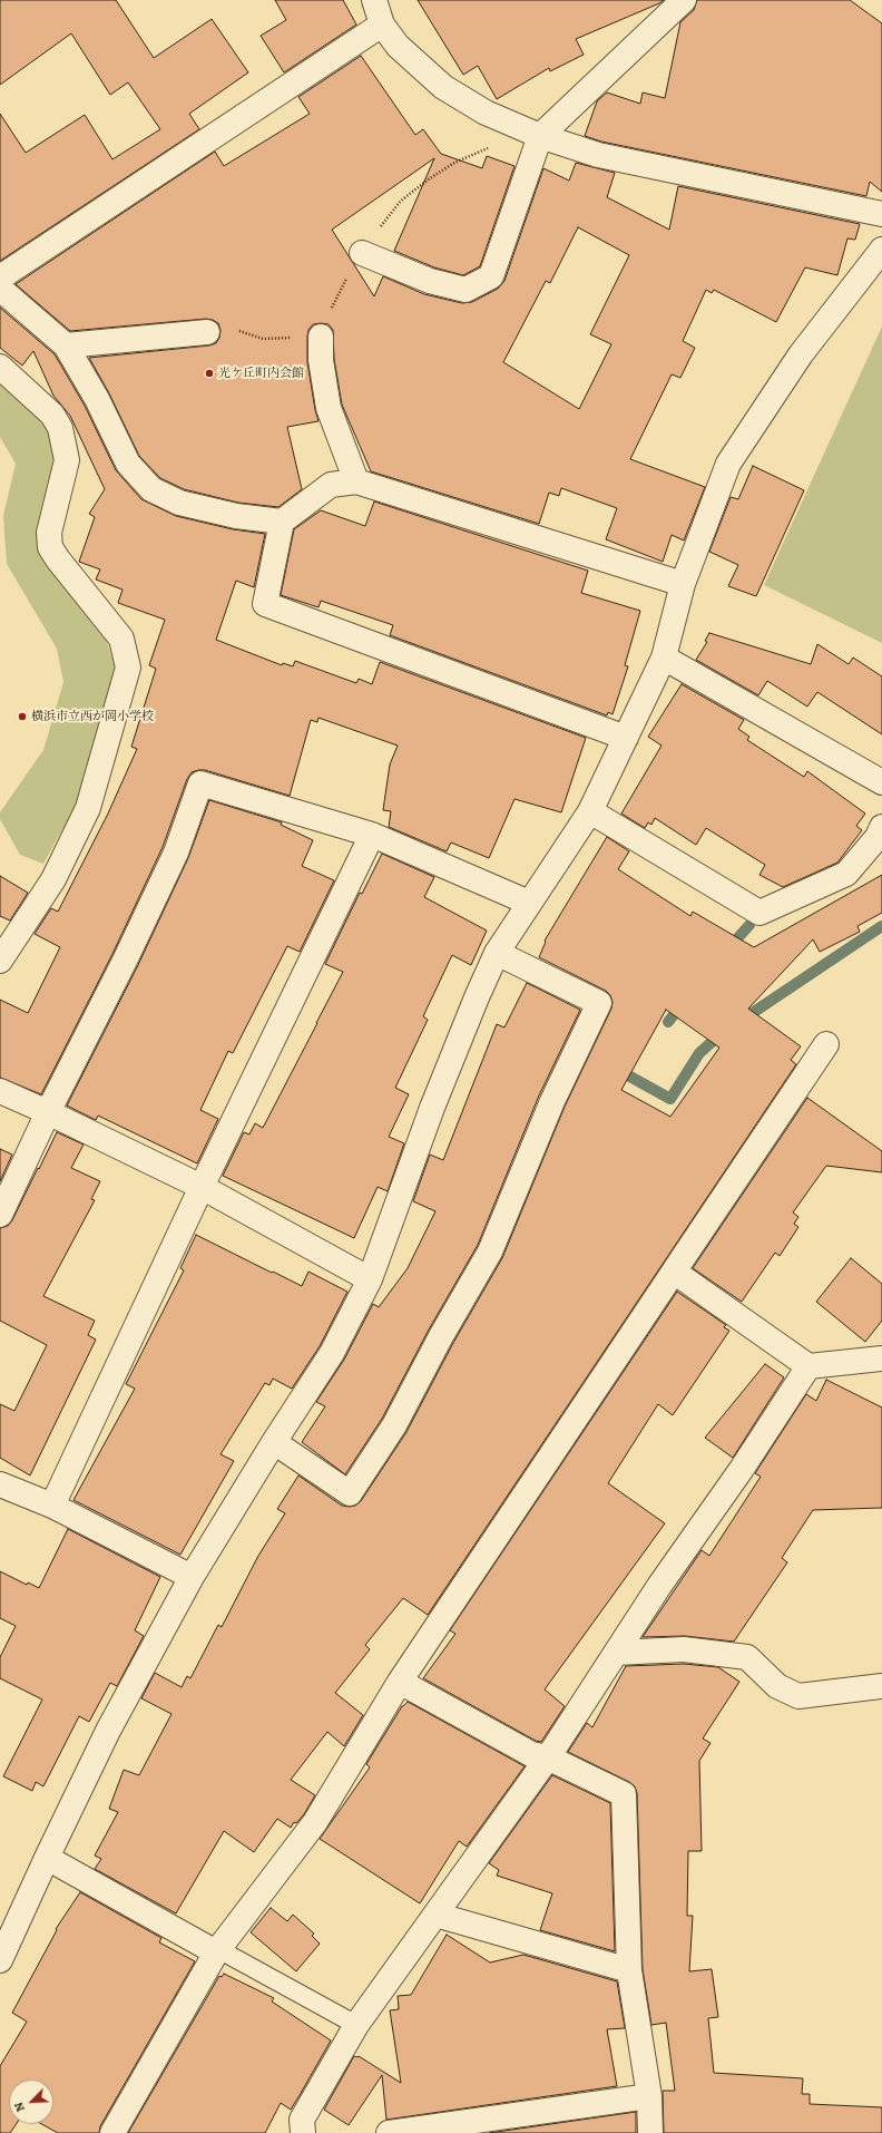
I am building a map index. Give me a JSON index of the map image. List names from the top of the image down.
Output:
{
  "places": ["光ケ丘町内会館", "横浜市立西が岡小学校"],
  "north": "bottom left"
}
